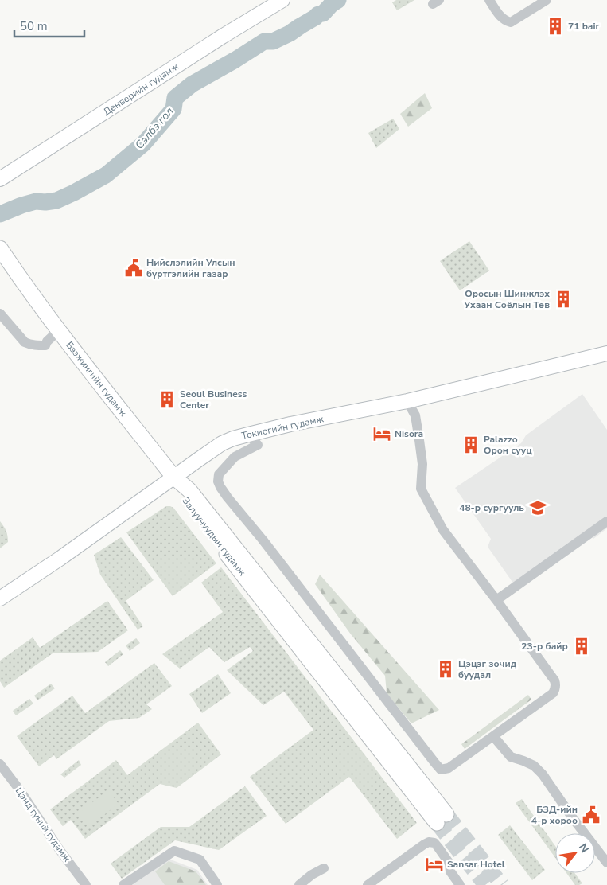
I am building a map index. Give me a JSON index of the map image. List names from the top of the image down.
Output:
{
  "streets": {
    "main road": [
      "Денверийн гудамж",
      "Бээжингийн гудамж",
      "Токиогийн гудамж",
      "Залуучуудын гудамж"
    ],
    "street": ["Цэнд гүний гудамж"]
  },
  "crossings": [
    ["Бээжингийн гудамж", "Токиогийн гудамж"],
    ["Бээжингийн гудамж", "Залуучуудын гудамж"],
    ["Токиогийн гудамж", "Залуучуудын гудамж"]
  ],
  "water": ["Сэлбэ гол"],
  "places": {
    "building": [
      "71 bair",
      "Оросын Шинжлэх Ухаан Соёлын Төв",
      "Seoul Business Center",
      "Palazzo Орон сууц",
      "23-р байр",
      "Цэцэг зочид буудал"
    ],
    "public building": ["Нийслэлийн Улсын бүртгэлийн газар", "БЗД-ийн 4-р хороо"],
    "hotel": ["Nisora", "Sansar Hotel"],
    "school or university": ["48-р сургууль"]
  },
  "scale_bar": "50 m",
  "north": "top right"
}
